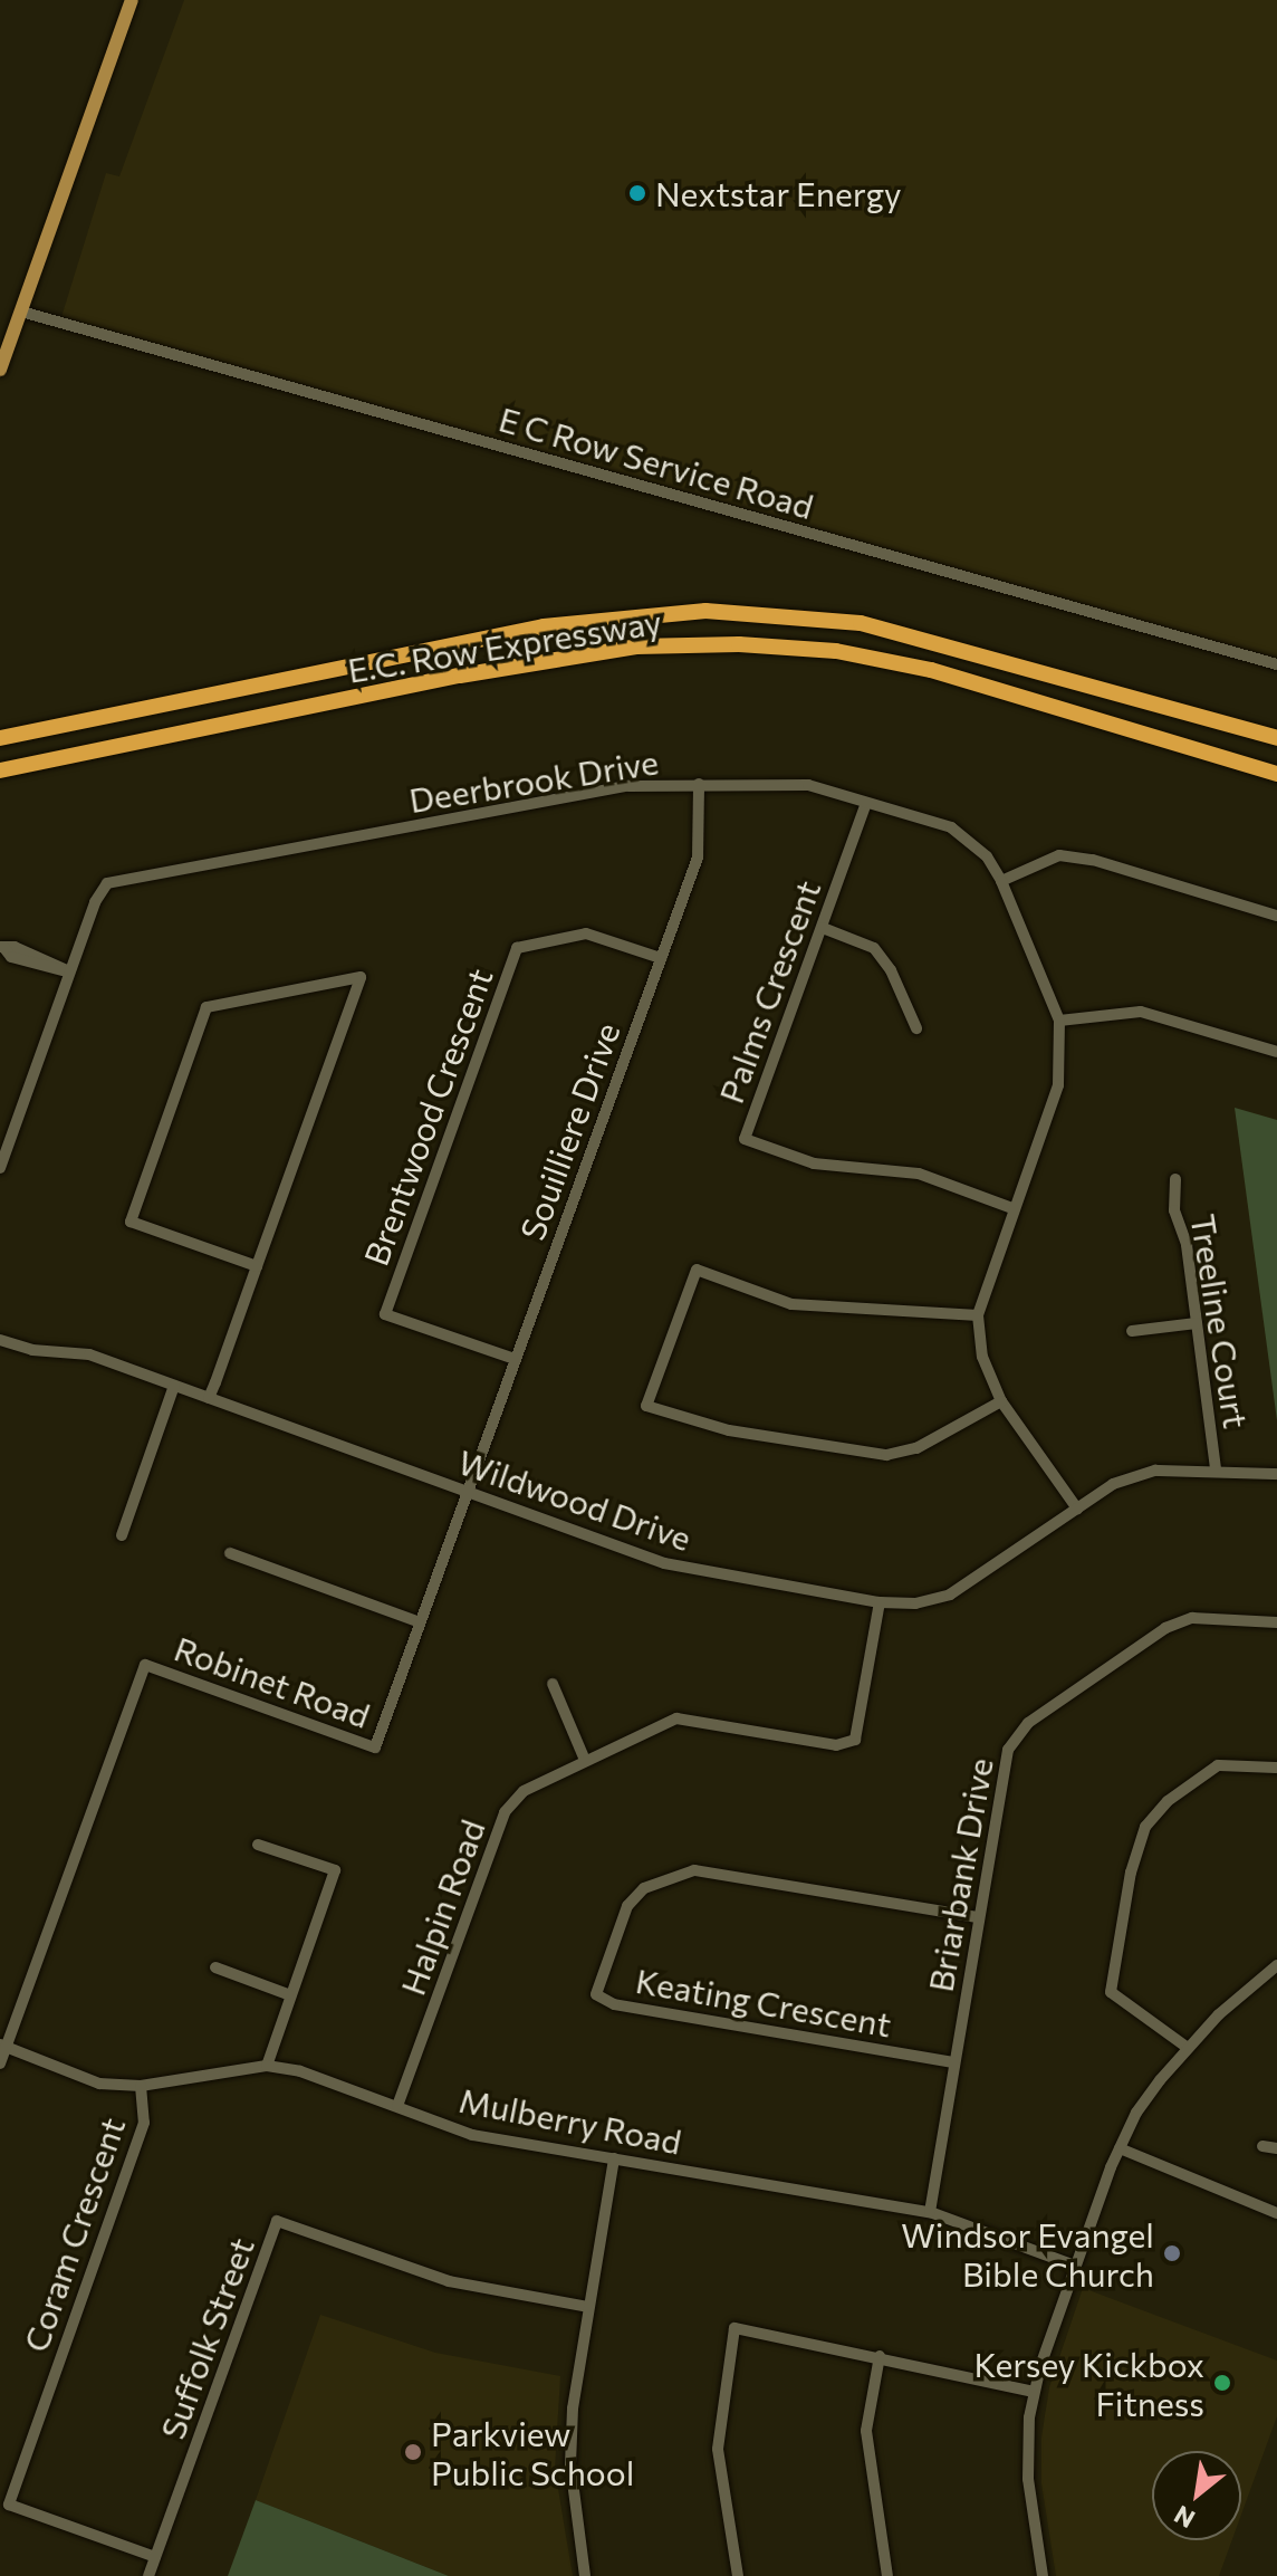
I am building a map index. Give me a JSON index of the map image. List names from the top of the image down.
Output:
{
  "streets": {
    "highway": ["E.C. Row Expressway"],
    "street": [
      "E C Row Service Road",
      "Deerbrook Drive",
      "Palms Crescent",
      "Brentwood Crescent",
      "Souilliere Drive",
      "Treeline Court",
      "Wildwood Drive",
      "Robinet Road",
      "Briarbank Drive",
      "Halpin Road",
      "Keating Crescent",
      "Mulberry Road",
      "Coram Crescent",
      "Suffolk Street"
    ]
  },
  "crossings": [
    ["Deerbrook Drive", "Palms Crescent"],
    ["Deerbrook Drive", "Souilliere Drive"],
    ["Deerbrook Drive", "Wildwood Drive"],
    ["Brentwood Crescent", "Souilliere Drive"],
    ["Souilliere Drive", "Wildwood Drive"],
    ["Souilliere Drive", "Robinet Road"],
    ["Treeline Court", "Wildwood Drive"],
    ["Wildwood Drive", "Robinet Road"],
    ["Wildwood Drive", "Halpin Road"],
    ["Robinet Road", "Mulberry Road"],
    ["Briarbank Drive", "Keating Crescent"],
    ["Briarbank Drive", "Mulberry Road"],
    ["Halpin Road", "Mulberry Road"],
    ["Mulberry Road", "Coram Crescent"],
    ["Coram Crescent", "Suffolk Street"]
  ],
  "places": [
    "Nextstar Energy",
    "Windsor Evangel Bible Church",
    "Kersey Kickbox Fitness",
    "Parkview Public School"
  ],
  "north": "bottom left"
}
